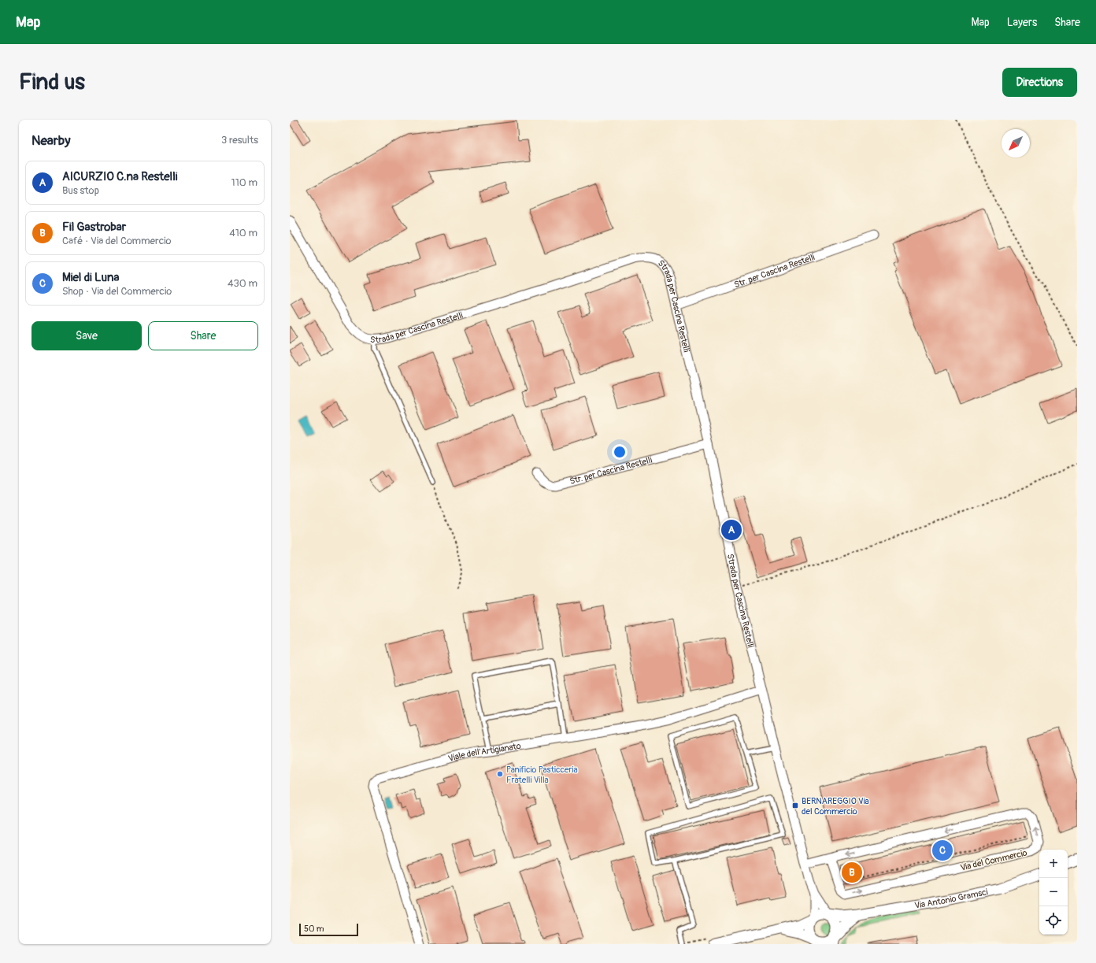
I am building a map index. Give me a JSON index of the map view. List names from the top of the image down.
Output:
{
  "streets": {
    "street": [
      "Str. per Cascina Restelli",
      "Strada per Cascina Restelli",
      "Viale dell'Artigianato",
      "Via del Commercio",
      "Via Antonio Gramsci"
    ]
  },
  "crossings": [
    ["Str. per Cascina Restelli", "Strada per Cascina Restelli"],
    ["Strada per Cascina Restelli", "Viale dell'Artigianato"],
    ["Strada per Cascina Restelli", "Via del Commercio"]
  ],
  "places": {
    "other": ["Panificio Pasticceria Fratelli Villa"],
    "transit": ["BERNAREGGIO Via del Commercio"]
  },
  "scale_bar": "50 m",
  "north": "bottom left",
  "page": {
    "header": "Map",
    "nav": ["Map", "Layers", "Share"],
    "buttons": [
      "Directions",
      ["Save", "Share"]
    ],
    "title": "Find us",
    "heading": ["Nearby", "3 results"],
    "list": [
      {
        "mark": "A",
        "name": "AICURZIO C.na Restelli",
        "note": "Bus stop",
        "value": "110 m"
      },
      {
        "mark": "B",
        "name": "Fil Gastrobar",
        "note": "Café · Via del Commercio",
        "value": "410 m"
      },
      {
        "mark": "C",
        "name": "Miel di Luna",
        "note": "Shop · Via del Commercio",
        "value": "430 m"
      }
    ],
    "pins": ["A", "C", "B"],
    "map_buttons": ["+", "−"],
    "scale": "50 m"
  }
}
